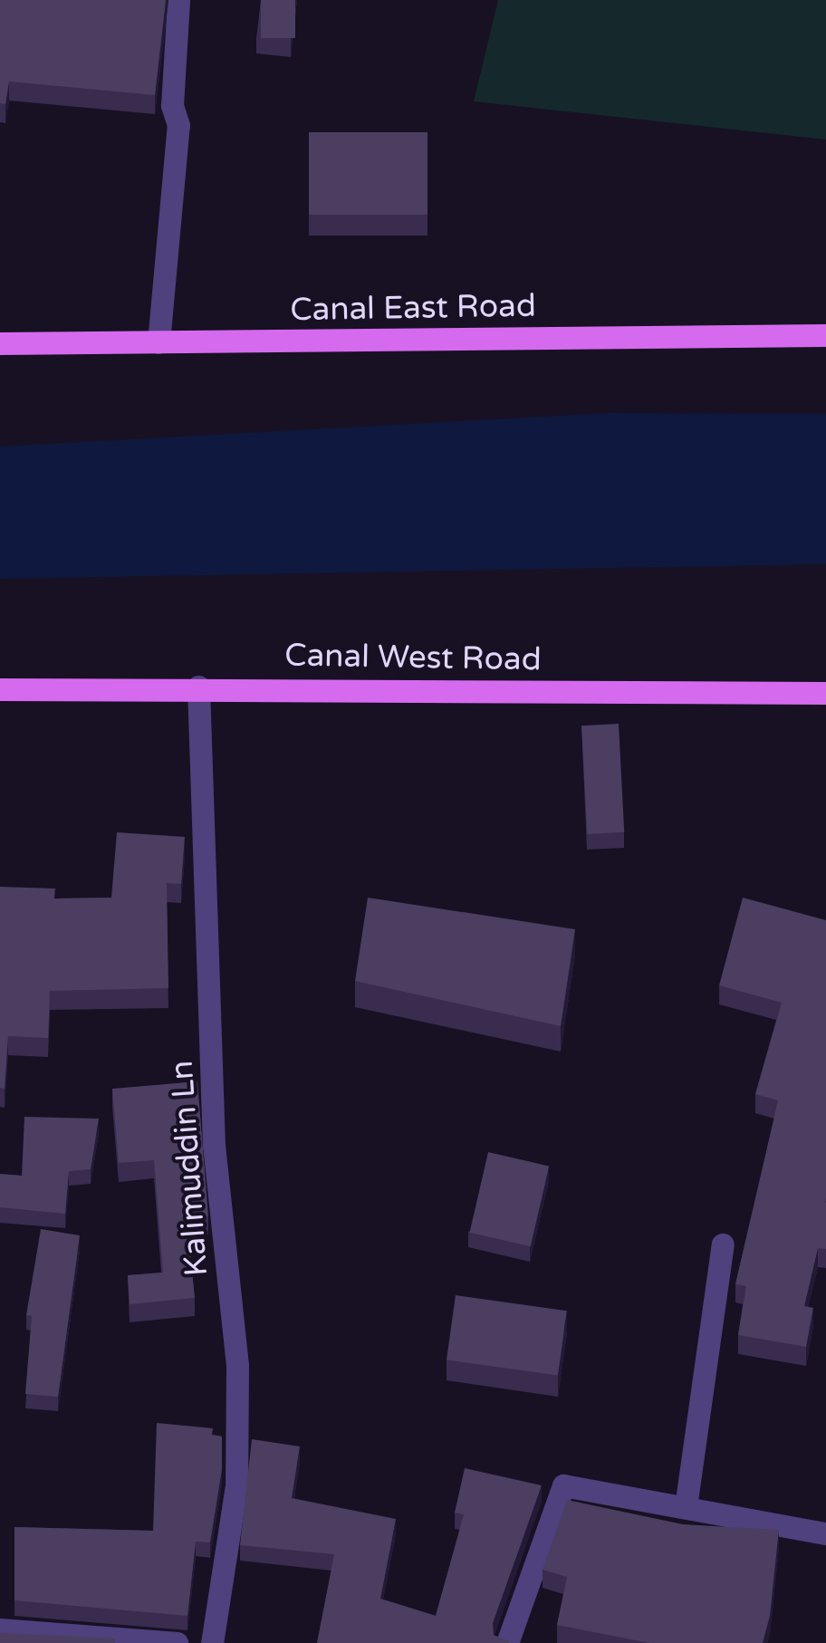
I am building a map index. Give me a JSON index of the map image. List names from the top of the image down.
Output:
{
  "streets": {
    "main road": ["Canal East Road", "Canal West Road"],
    "street": ["Kalimuddin Ln"]
  },
  "crossings": [
    ["Canal West Road", "Kalimuddin Ln"]
  ]
}
